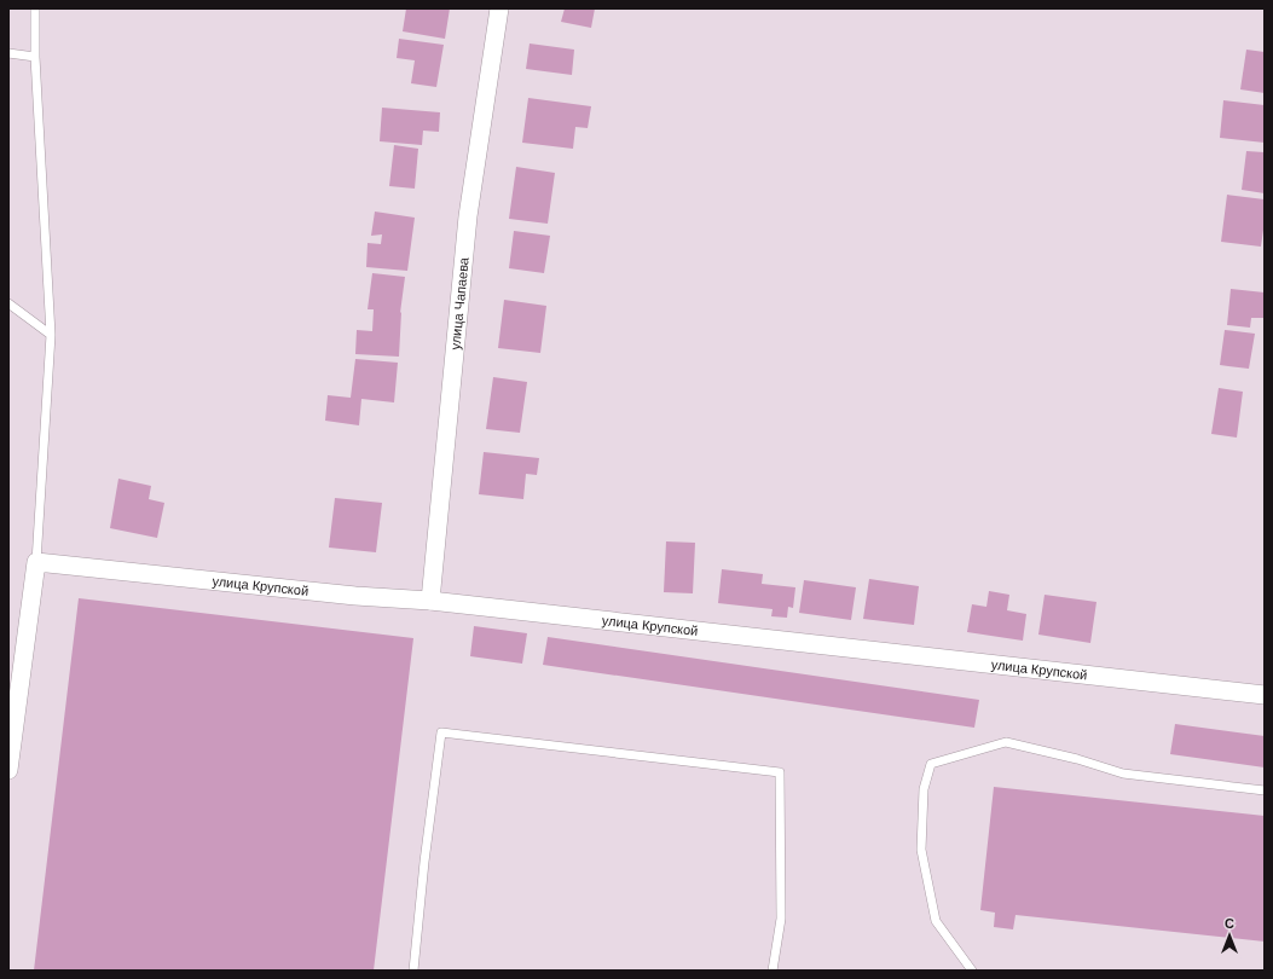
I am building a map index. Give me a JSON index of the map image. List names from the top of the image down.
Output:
{
  "streets": {
    "street": ["улица Чапаева", "улица Крупской"]
  },
  "crossings": [
    ["улица Чапаева", "улица Крупской"]
  ],
  "north": "top"
}
